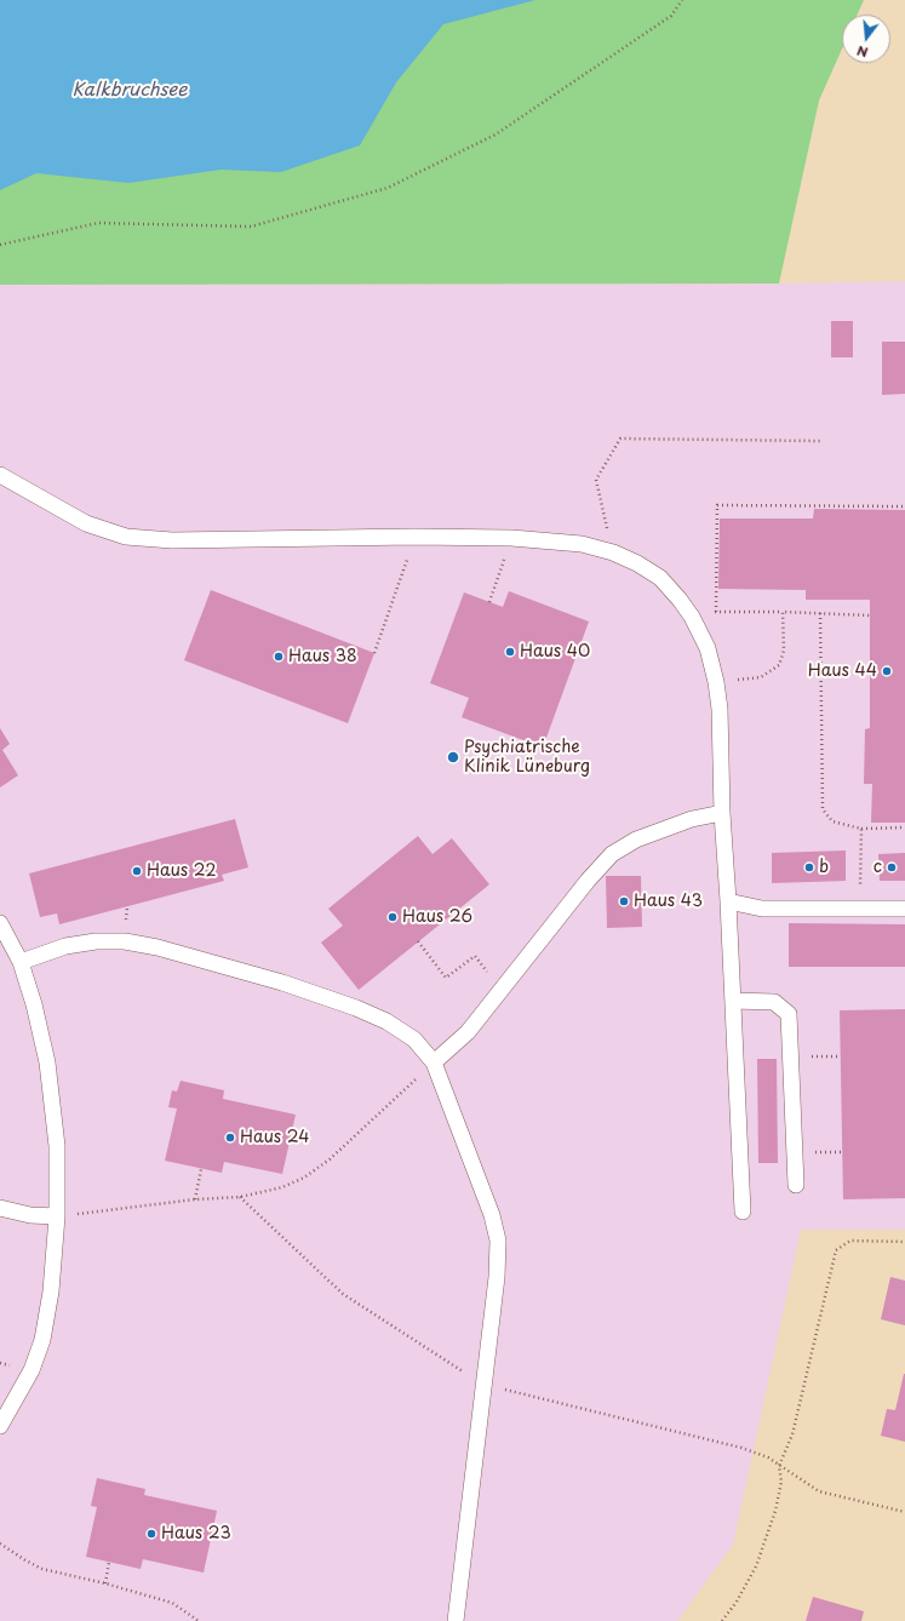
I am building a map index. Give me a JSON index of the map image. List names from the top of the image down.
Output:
{
  "water": ["Kalkbruchsee"],
  "places": [
    "Haus 40",
    "Haus 38",
    "Haus 44",
    "Psychiatrische Klinik Lüneburg",
    "b",
    "c",
    "Haus 22",
    "Haus 43",
    "Haus 26",
    "Haus 24",
    "Haus 23"
  ],
  "north": "bottom"
}
